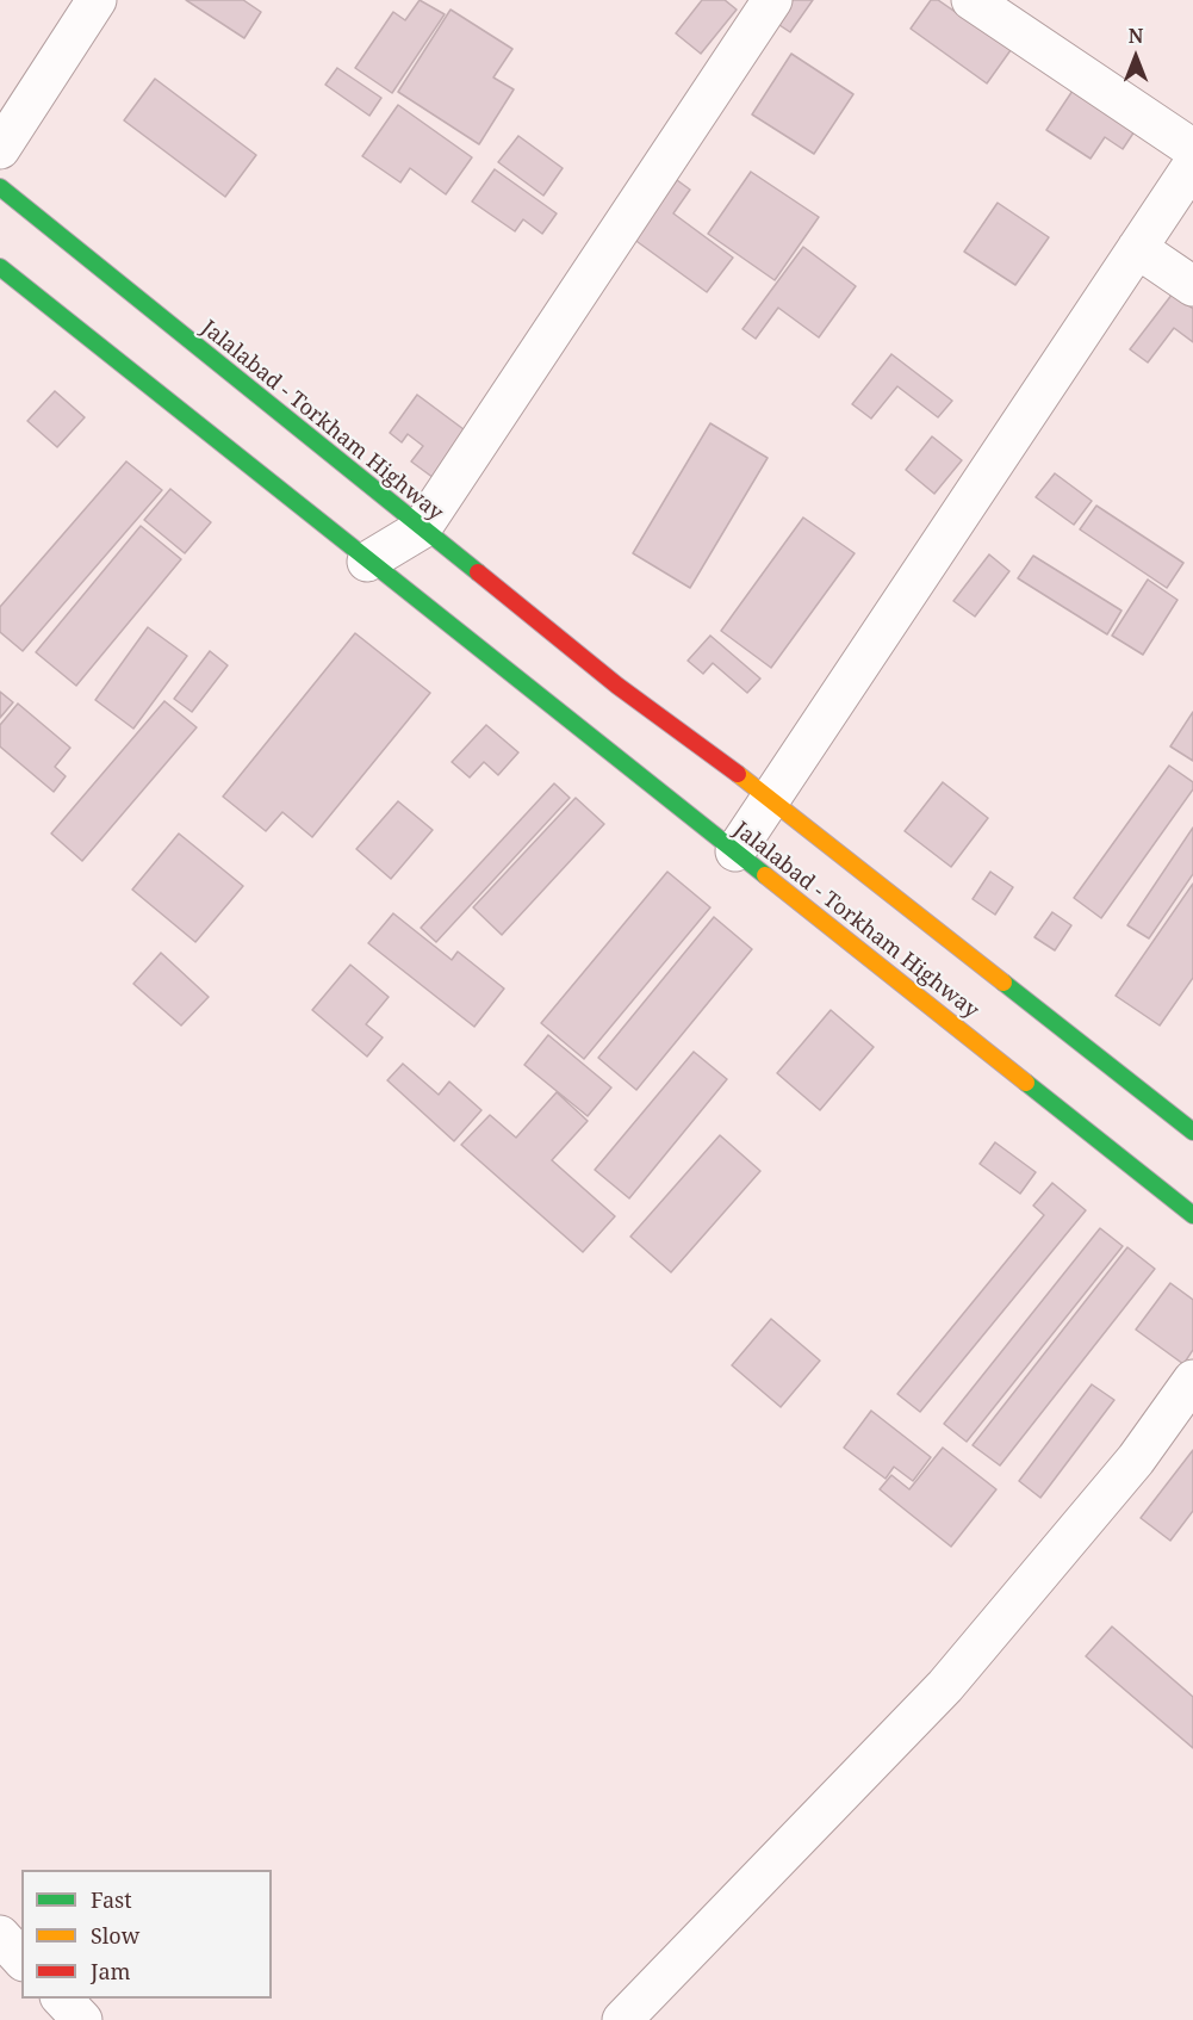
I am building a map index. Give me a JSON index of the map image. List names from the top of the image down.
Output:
{
  "streets": {
    "highway": ["Jalalabad - Torkham Highway"]
  },
  "legend": ["Fast", "Slow", "Jam"],
  "north": "top"
}
